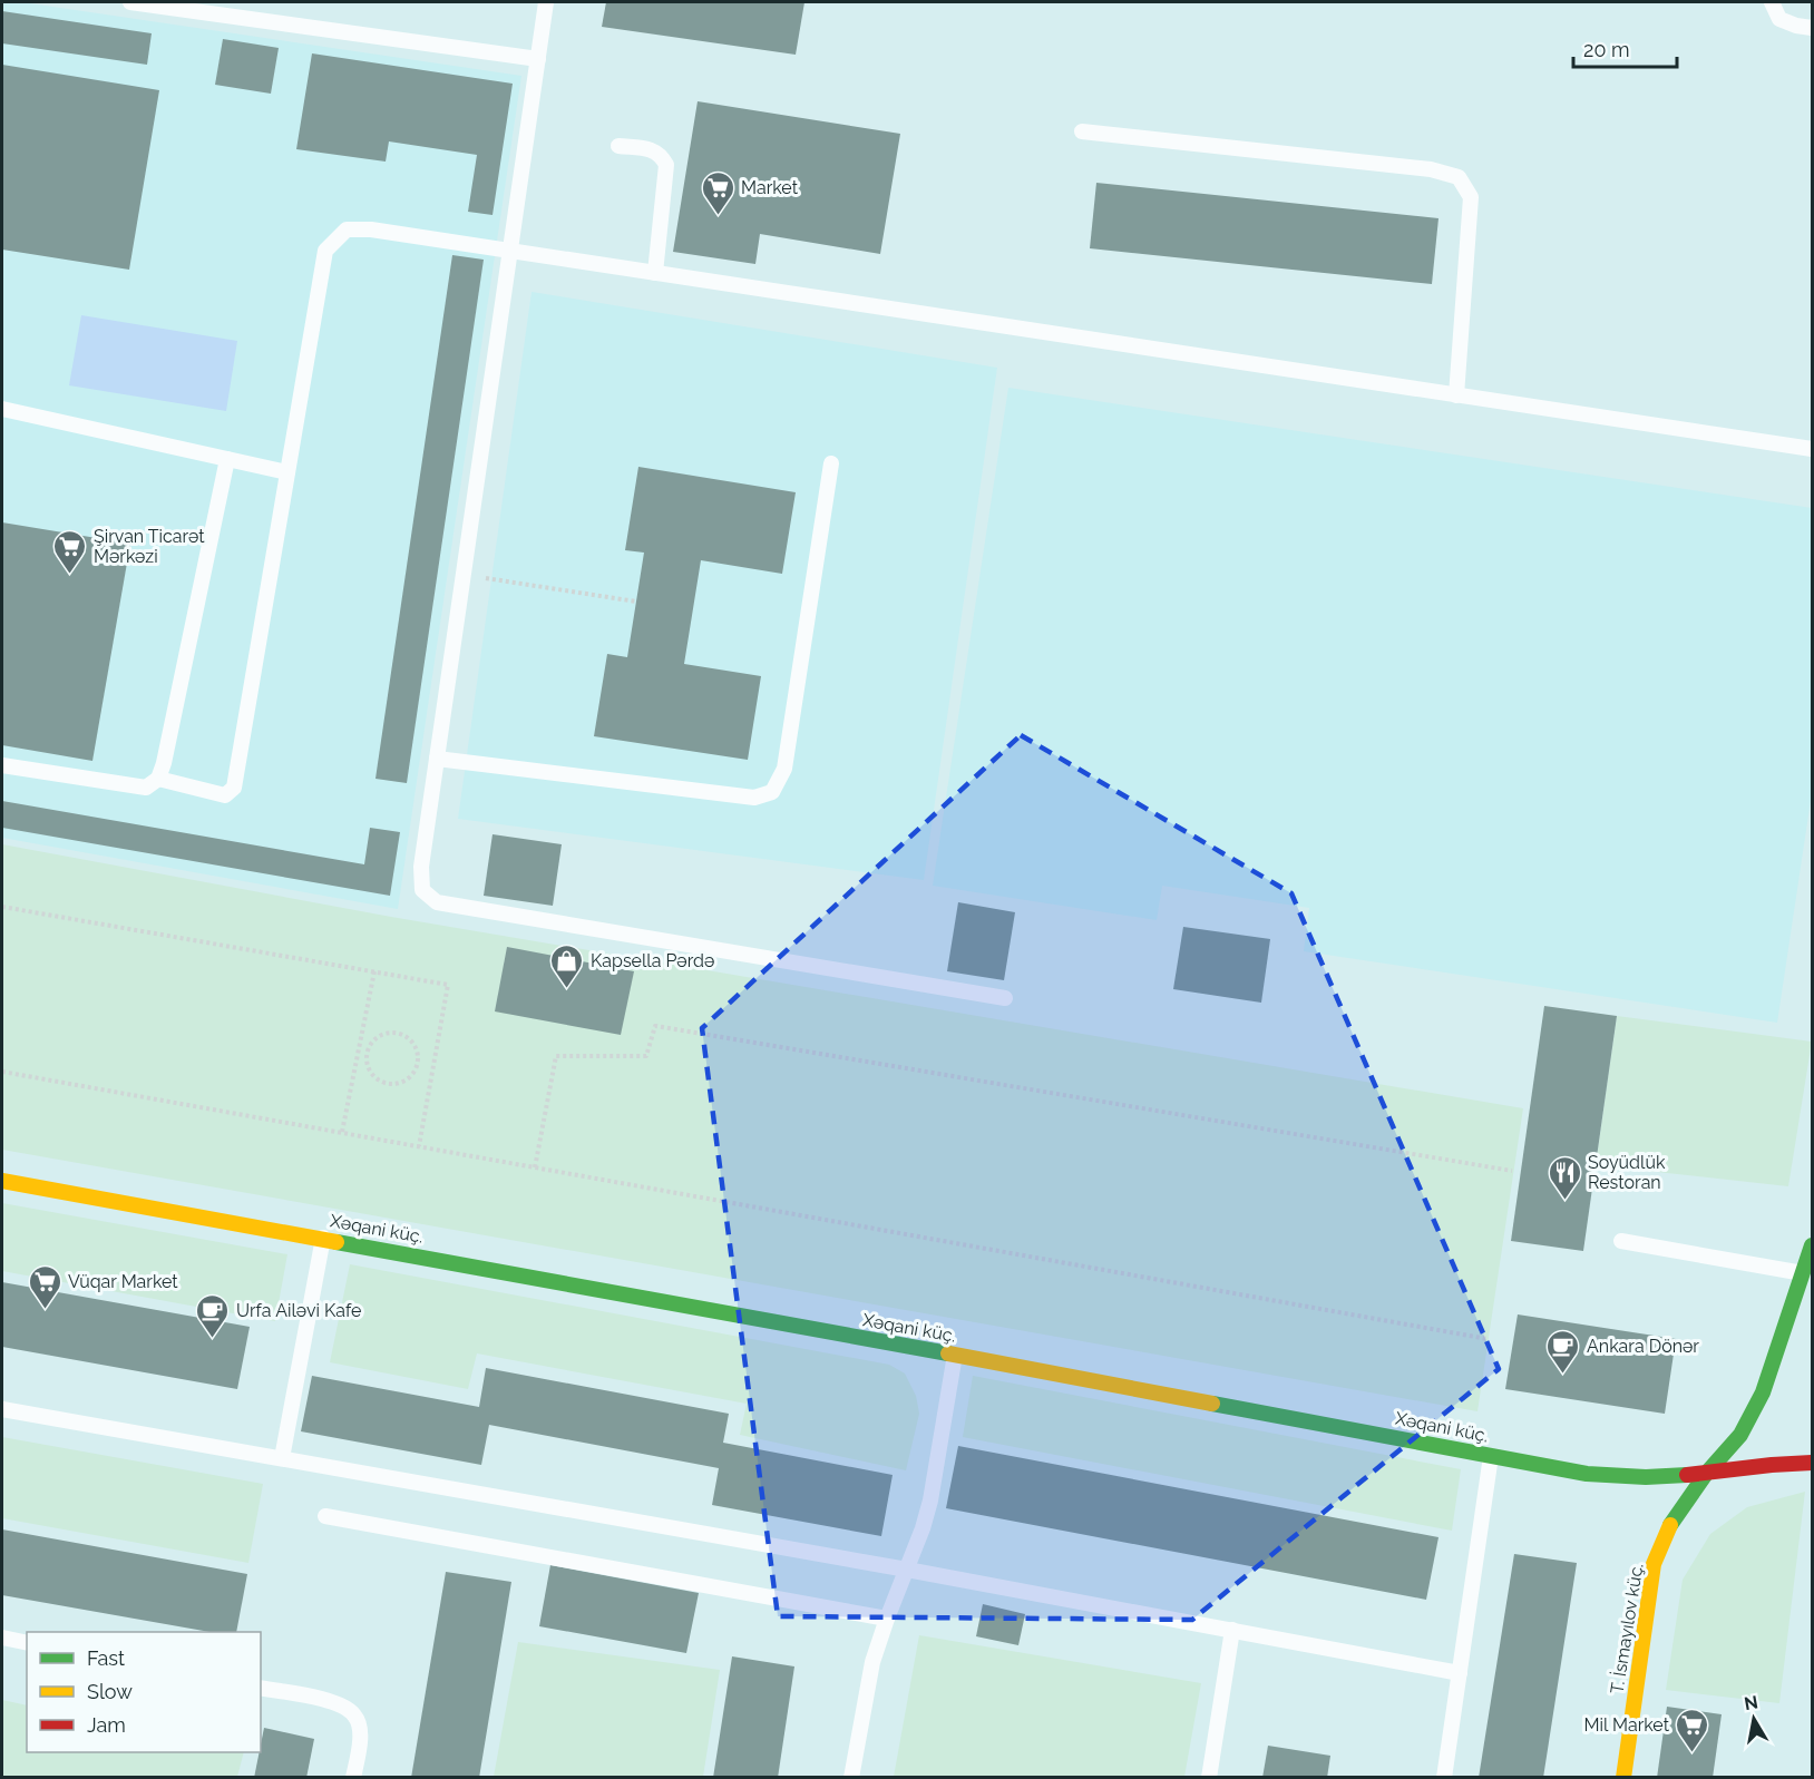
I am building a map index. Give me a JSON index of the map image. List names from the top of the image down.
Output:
{
  "streets": {
    "street": ["Xəqani küç.", "T. İsmayılov küç."]
  },
  "crossings": [
    ["Xəqani küç.", "T. İsmayılov küç."]
  ],
  "places": {
    "supermarket": [
      "Market",
      "Şirvan Ticarət Mərkəzi",
      "Vüqar Market",
      "Mil Market"
    ],
    "shop": ["Kapsella Pərdə"],
    "restaurant": ["Soyüdlük Restoran"],
    "cafe": ["Urfa Ailəvi Kafe", "Ankara Dönər"]
  },
  "legend": ["Fast", "Slow", "Jam"],
  "scale_bar": "20 m",
  "north": "top"
}
